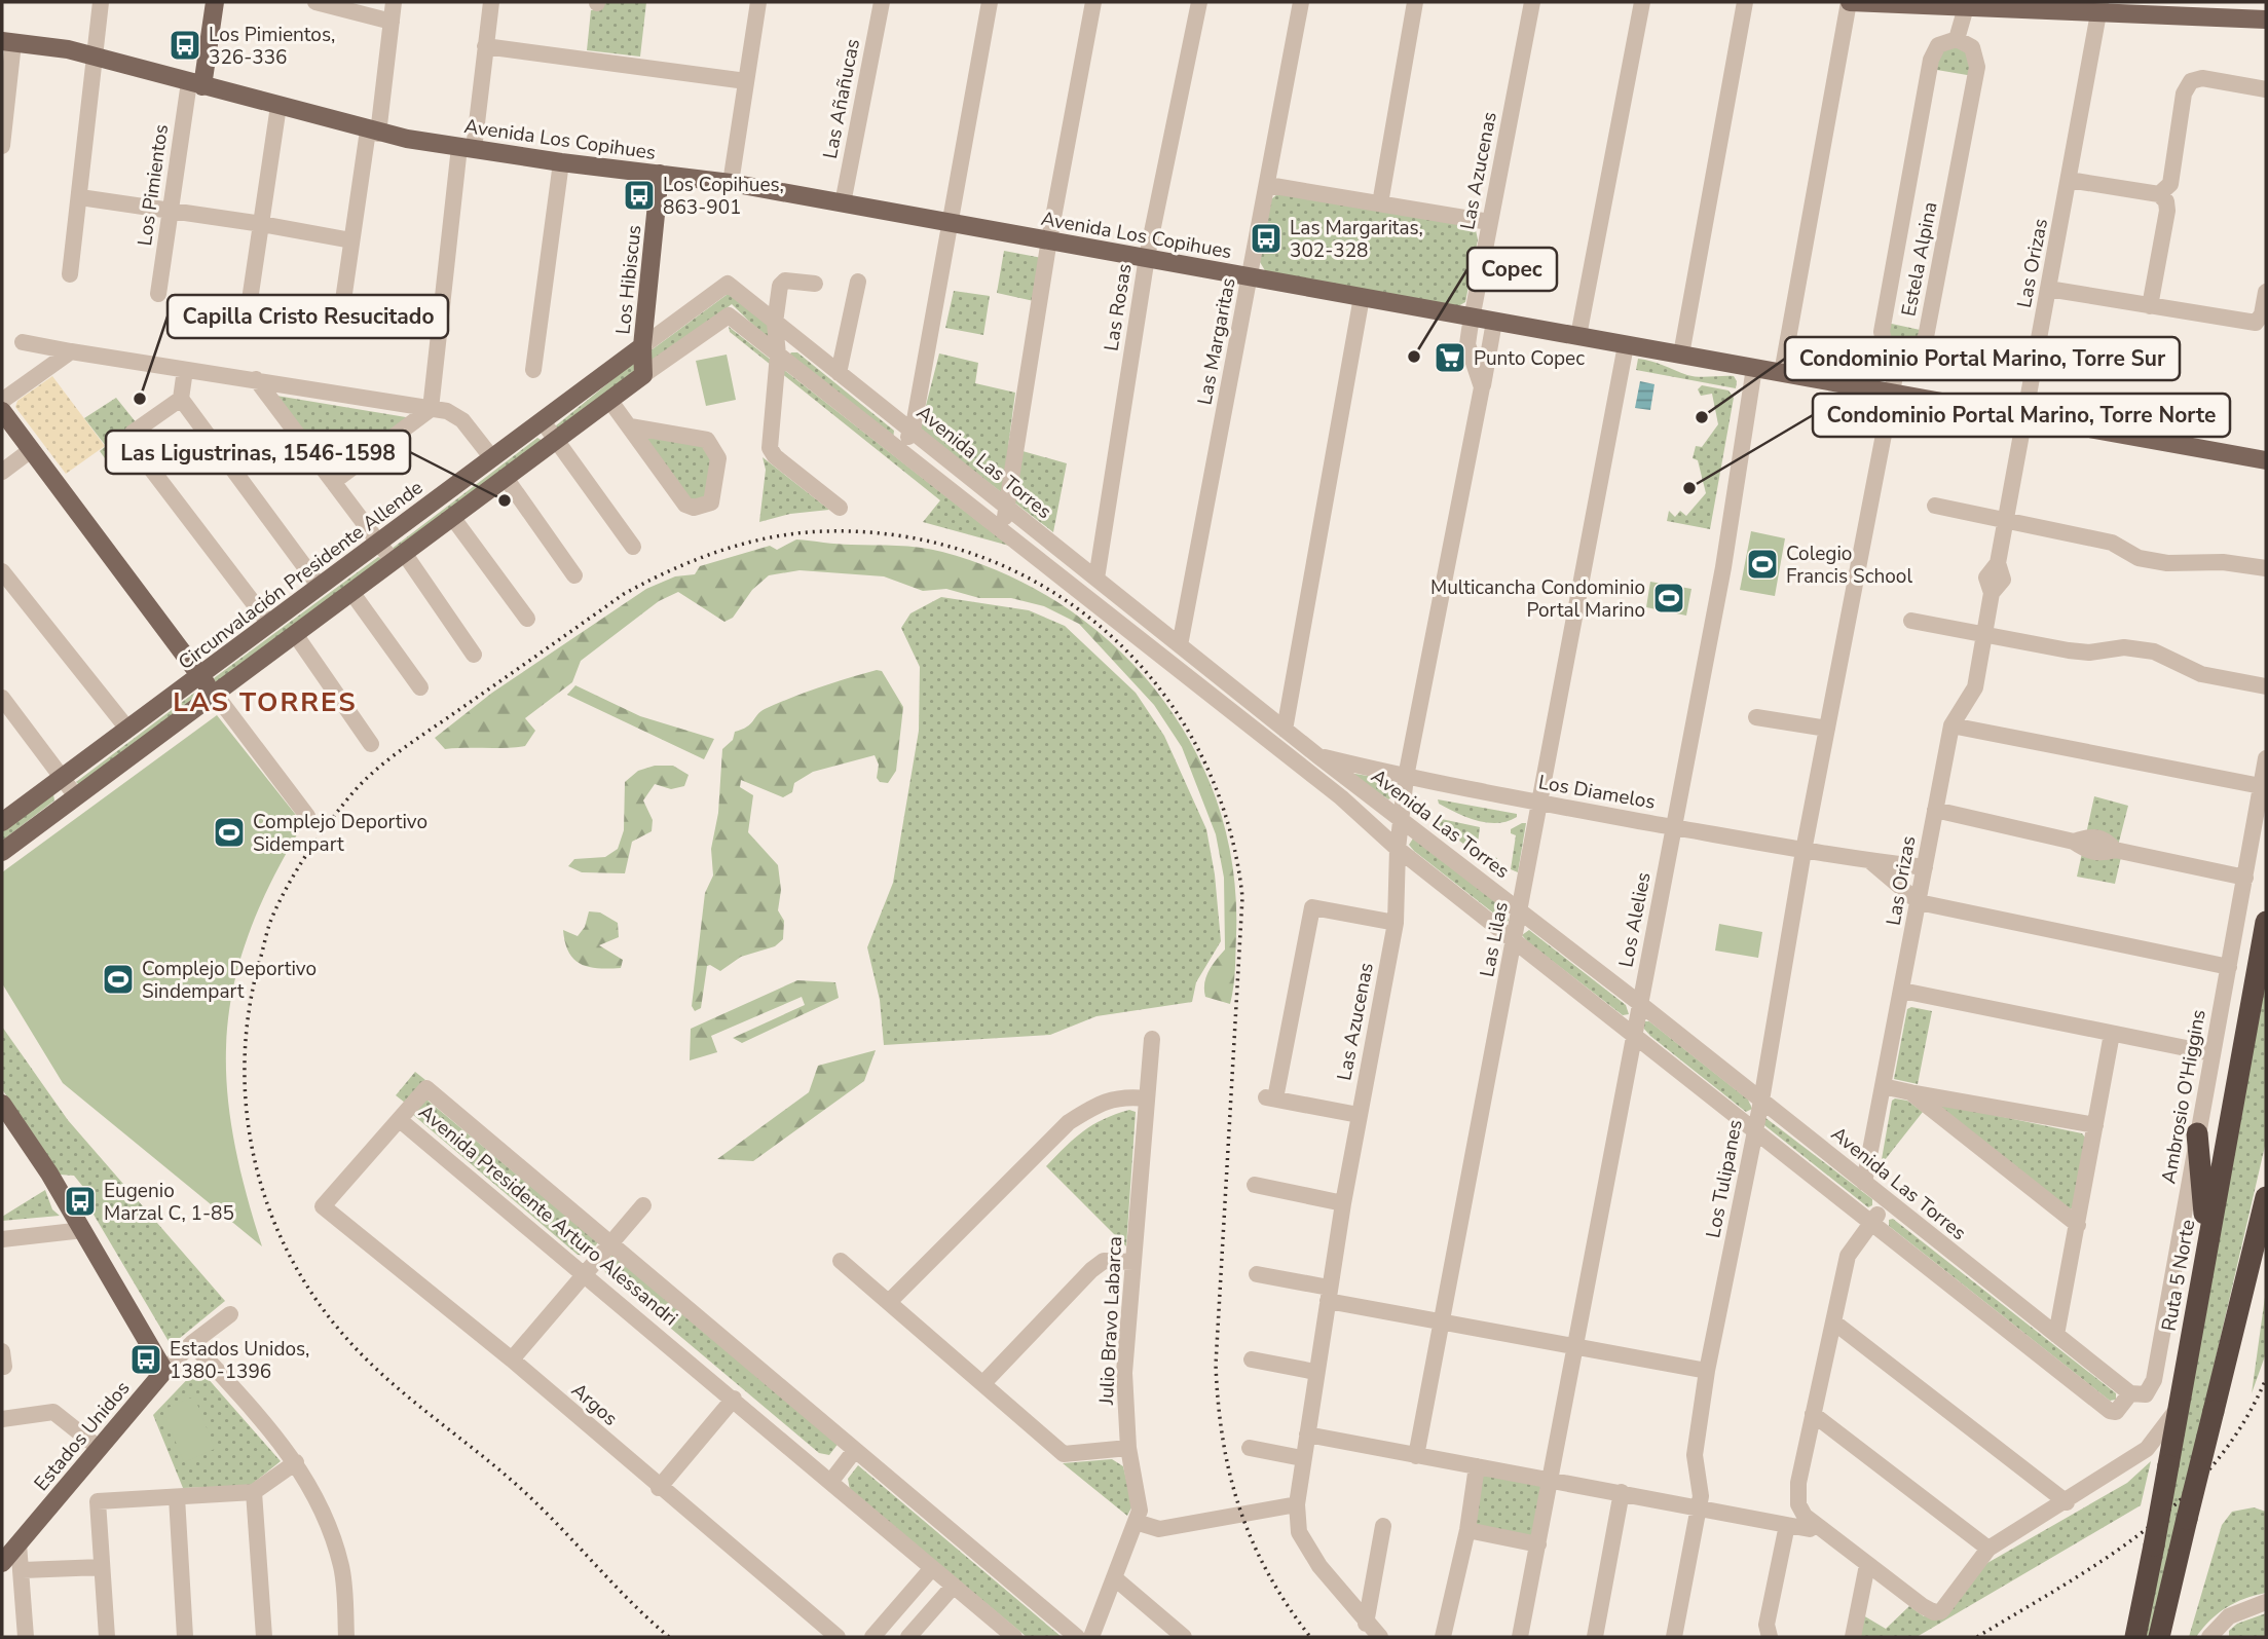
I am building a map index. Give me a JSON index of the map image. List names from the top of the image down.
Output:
{
  "streets": {
    "highway": ["Ruta 5 Norte"],
    "main road": [
      "Avenida Los Copihues",
      "Los Pimientos",
      "Los Hibiscus",
      "Circunvalación Presidente Allende",
      "Estados Unidos"
    ],
    "street": [
      "Las Añañucas",
      "Las Azucenas",
      "Estela Alpina",
      "Las Orizas",
      "Las Rosas",
      "Las Margaritas",
      "Avenida Las Torres",
      "Los Diamelos",
      "Los Alelies",
      "Las Lilas",
      "Ambrosio O'Higgins",
      "Los Tulipanes",
      "Avenida Presidente Arturo Alessandri",
      "Julio Bravo Labarca",
      "Argos"
    ]
  },
  "crossings": [
    ["Las Añañucas", "Avenida Los Copihues"],
    ["Avenida Los Copihues", "Las Azucenas"],
    ["Avenida Los Copihues", "Los Pimientos"],
    ["Avenida Los Copihues", "Las Orizas"],
    ["Avenida Los Copihues", "Los Hibiscus"],
    ["Avenida Los Copihues", "Las Rosas"],
    ["Avenida Los Copihues", "Las Margaritas"],
    ["Avenida Los Copihues", "Los Alelies"],
    ["Avenida Los Copihues", "Las Lilas"],
    ["Avenida Los Copihues", "Los Tulipanes"],
    ["Las Azucenas", "Avenida Las Torres"],
    ["Las Azucenas", "Los Diamelos"],
    ["Estela Alpina", "Los Tulipanes"],
    ["Las Orizas", "Avenida Las Torres"],
    ["Las Orizas", "Los Diamelos"],
    ["Los Hibiscus", "Avenida Las Torres"],
    ["Los Hibiscus", "Circunvalación Presidente Allende"],
    ["Las Rosas", "Avenida Las Torres"],
    ["Las Margaritas", "Avenida Las Torres"],
    ["Avenida Las Torres", "Circunvalación Presidente Allende"],
    ["Avenida Las Torres", "Los Diamelos"],
    ["Avenida Las Torres", "Los Alelies"],
    ["Avenida Las Torres", "Las Lilas"],
    ["Avenida Las Torres", "Ambrosio O'Higgins"],
    ["Avenida Las Torres", "Los Tulipanes"],
    ["Los Diamelos", "Los Alelies"],
    ["Los Diamelos", "Las Lilas"],
    ["Los Diamelos", "Los Tulipanes"],
    ["Avenida Presidente Arturo Alessandri", "Argos"]
  ],
  "districts": ["LAS TORRES"],
  "places": {
    "bus stop": [
      "Los Pimientos, 326-336",
      "Los Copihues, 863-901",
      "Las Margaritas, 302-328",
      "Eugenio Marzal C, 1-85",
      "Estados Unidos, 1380-1396"
    ],
    "other": [
      "Copec",
      "Capilla Cristo Resucitado",
      "Condominio Portal Marino, Torre Sur",
      "Condominio Portal Marino, Torre Norte",
      "Las Ligustrinas, 1546-1598"
    ],
    "supermarket": ["Punto Copec"],
    "sports": [
      "Colegio Francis School",
      "Multicancha Condominio Portal Marino",
      "Complejo Deportivo Sidempart",
      "Complejo Deportivo Sindempart"
    ]
  }
}
